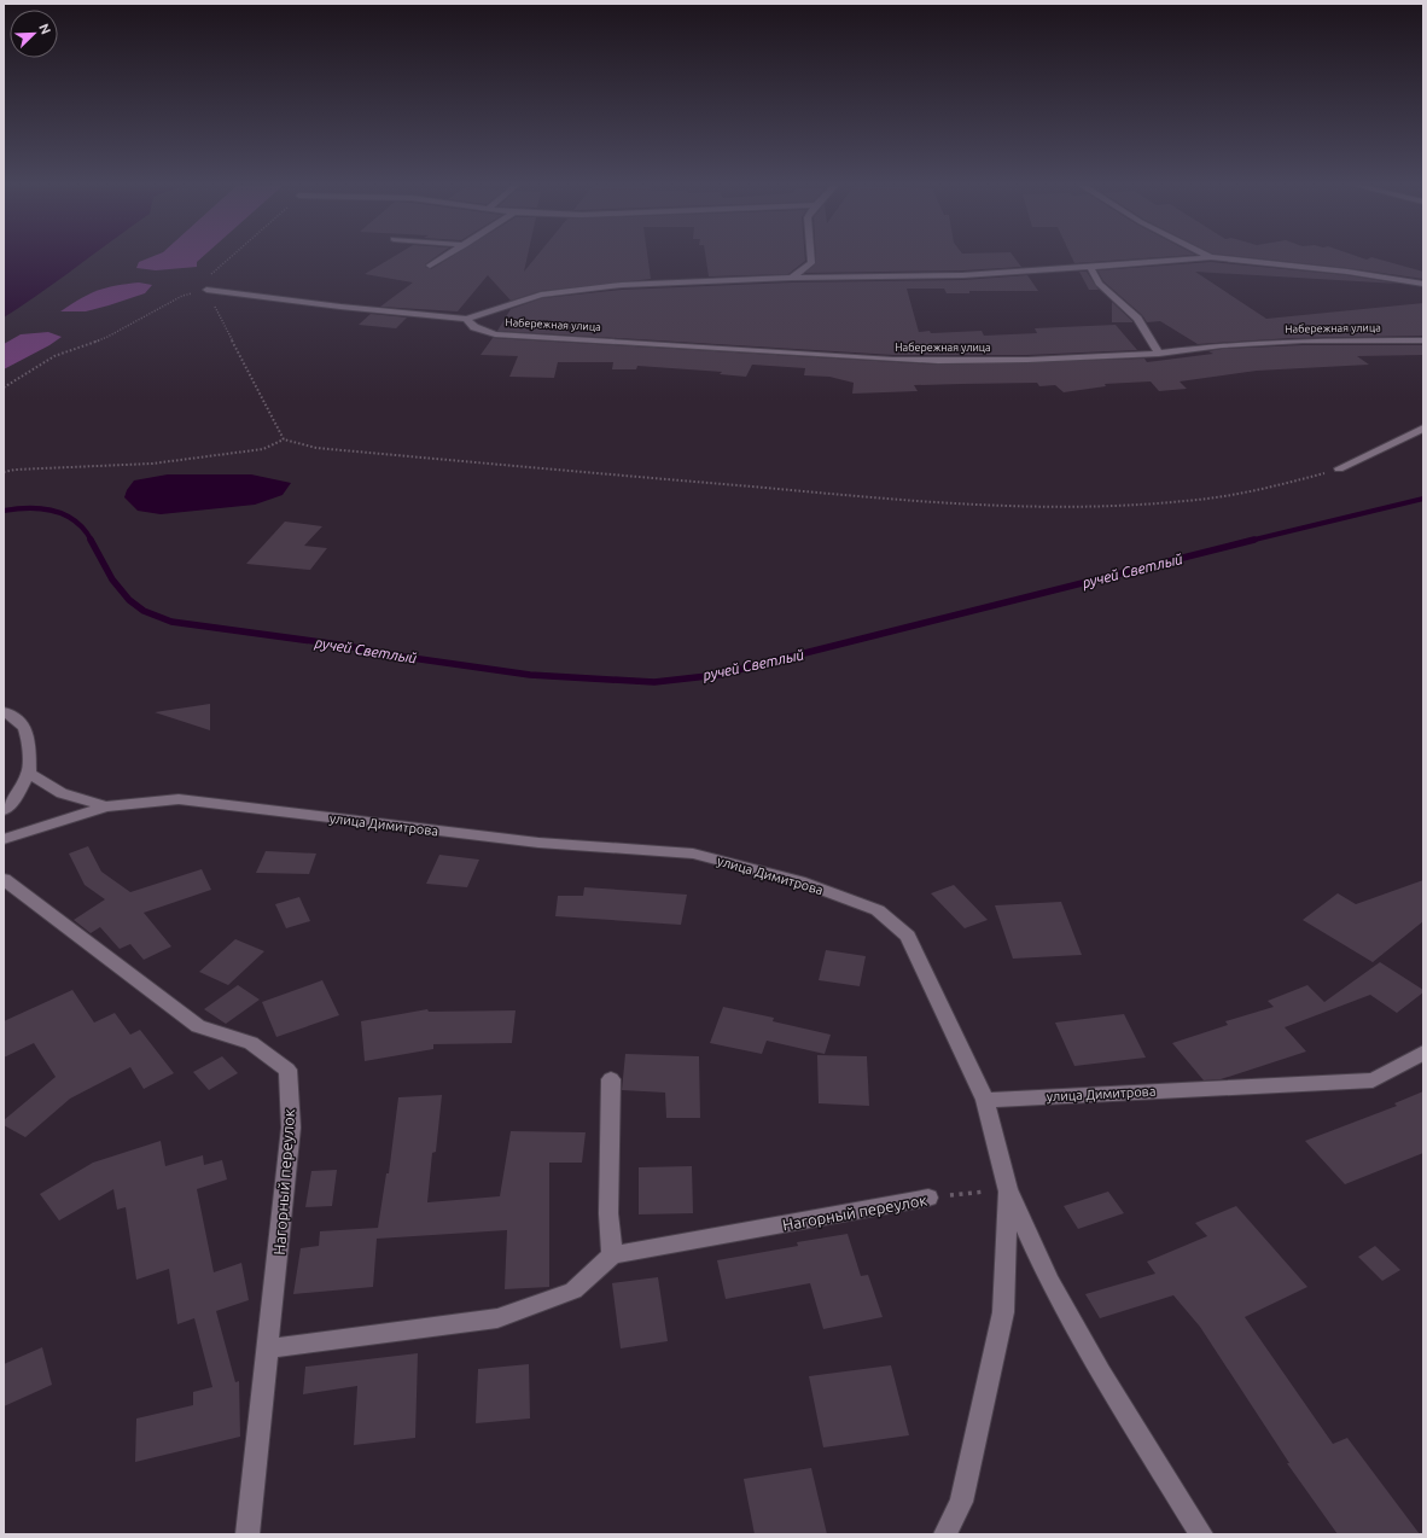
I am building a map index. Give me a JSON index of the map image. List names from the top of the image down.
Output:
{
  "streets": {
    "street": ["Набережная улица", "улица Димитрова", "Нагорный переулок"]
  },
  "water": ["ручей Светлый"],
  "north": "top right"
}
